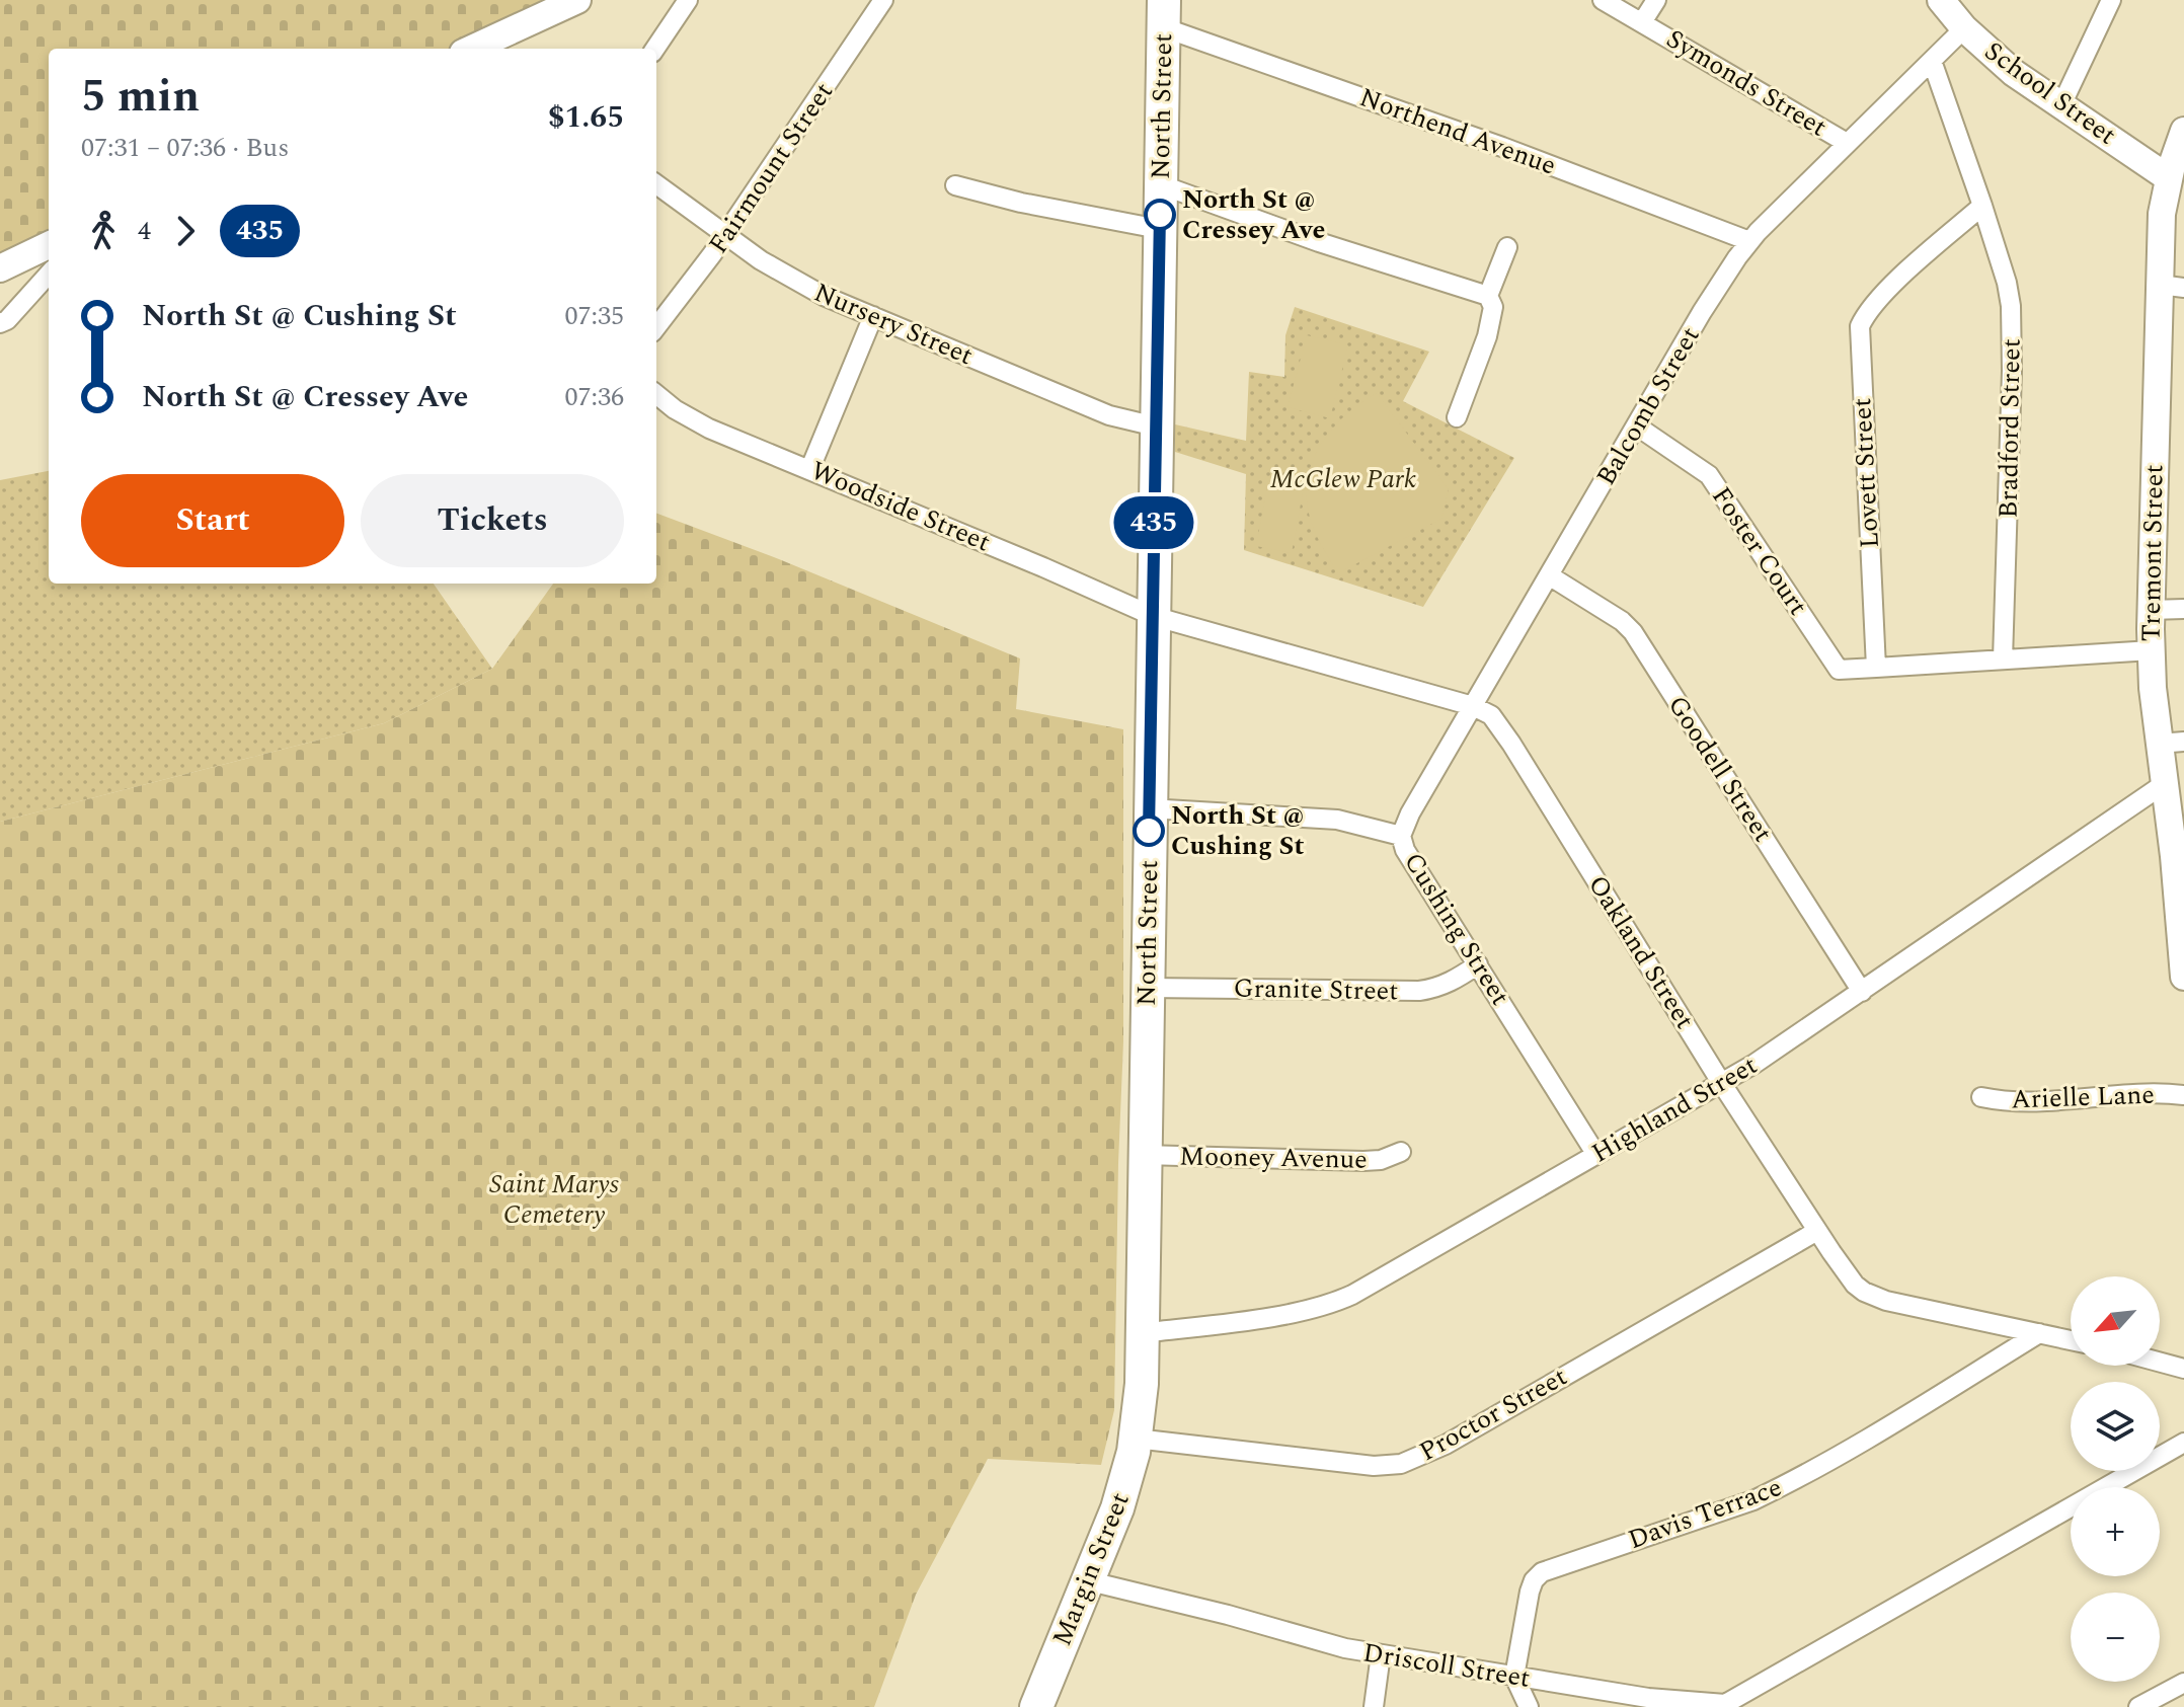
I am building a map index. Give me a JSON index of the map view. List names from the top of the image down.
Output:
{
  "streets": {
    "highway": ["North Street", "Margin Street"],
    "street": [
      "Symonds Street",
      "School Street",
      "Northend Avenue",
      "Fairmount Street",
      "Nursery Street",
      "Balcomb Street",
      "Bradford Street",
      "Lovett Street",
      "Woodside Street",
      "Foster Court",
      "Tremont Street",
      "Goodell Street",
      "Cushing Street",
      "Oakland Street",
      "Granite Street",
      "Arielle Lane",
      "Highland Street",
      "Mooney Avenue",
      "Proctor Street",
      "Davis Terrace",
      "Driscoll Street"
    ]
  },
  "crossings": [
    ["Symonds Street", "Balcomb Street"],
    ["School Street", "Balcomb Street"],
    ["School Street", "Tremont Street"],
    ["North Street", "Northend Avenue"],
    ["North Street", "Nursery Street"],
    ["North Street", "Woodside Street"],
    ["North Street", "Cushing Street"],
    ["North Street", "Oakland Street"],
    ["North Street", "Granite Street"],
    ["North Street", "Highland Street"],
    ["North Street", "Mooney Avenue"],
    ["North Street", "Proctor Street"],
    ["North Street", "Margin Street"],
    ["Northend Avenue", "Balcomb Street"],
    ["Fairmount Street", "Nursery Street"],
    ["Balcomb Street", "Bradford Street"],
    ["Balcomb Street", "Foster Court"],
    ["Balcomb Street", "Goodell Street"],
    ["Balcomb Street", "Cushing Street"],
    ["Balcomb Street", "Oakland Street"],
    ["Bradford Street", "Lovett Street"],
    ["Lovett Street", "Foster Court"],
    ["Woodside Street", "Oakland Street"],
    ["Tremont Street", "Highland Street"],
    ["Goodell Street", "Highland Street"],
    ["Cushing Street", "Granite Street"],
    ["Cushing Street", "Highland Street"],
    ["Oakland Street", "Highland Street"],
    ["Oakland Street", "Proctor Street"],
    ["Oakland Street", "Davis Terrace"],
    ["Proctor Street", "Margin Street"],
    ["Davis Terrace", "Driscoll Street"],
    ["Margin Street", "Driscoll Street"]
  ],
  "parks": ["McGlew Park", "Saint Marys Cemetery"],
  "places": ["North St @ Cressey Ave", "North St @ Cushing St"],
  "lines": ["bus line 435"],
  "north": "bottom left",
  "page": {
    "on_map": "435",
    "heading": ["5 min", "07:31 – 07:36 · Bus", "$1.65"],
    "legs": ["4", "435"],
    "list": [
      {
        "name": "North St @ Cushing St",
        "value": "07:35"
      },
      {
        "name": "North St @ Cressey Ave",
        "value": "07:36"
      }
    ],
    "buttons": ["Start", "Tickets"],
    "map_buttons": ["+", "−"]
  }
}
